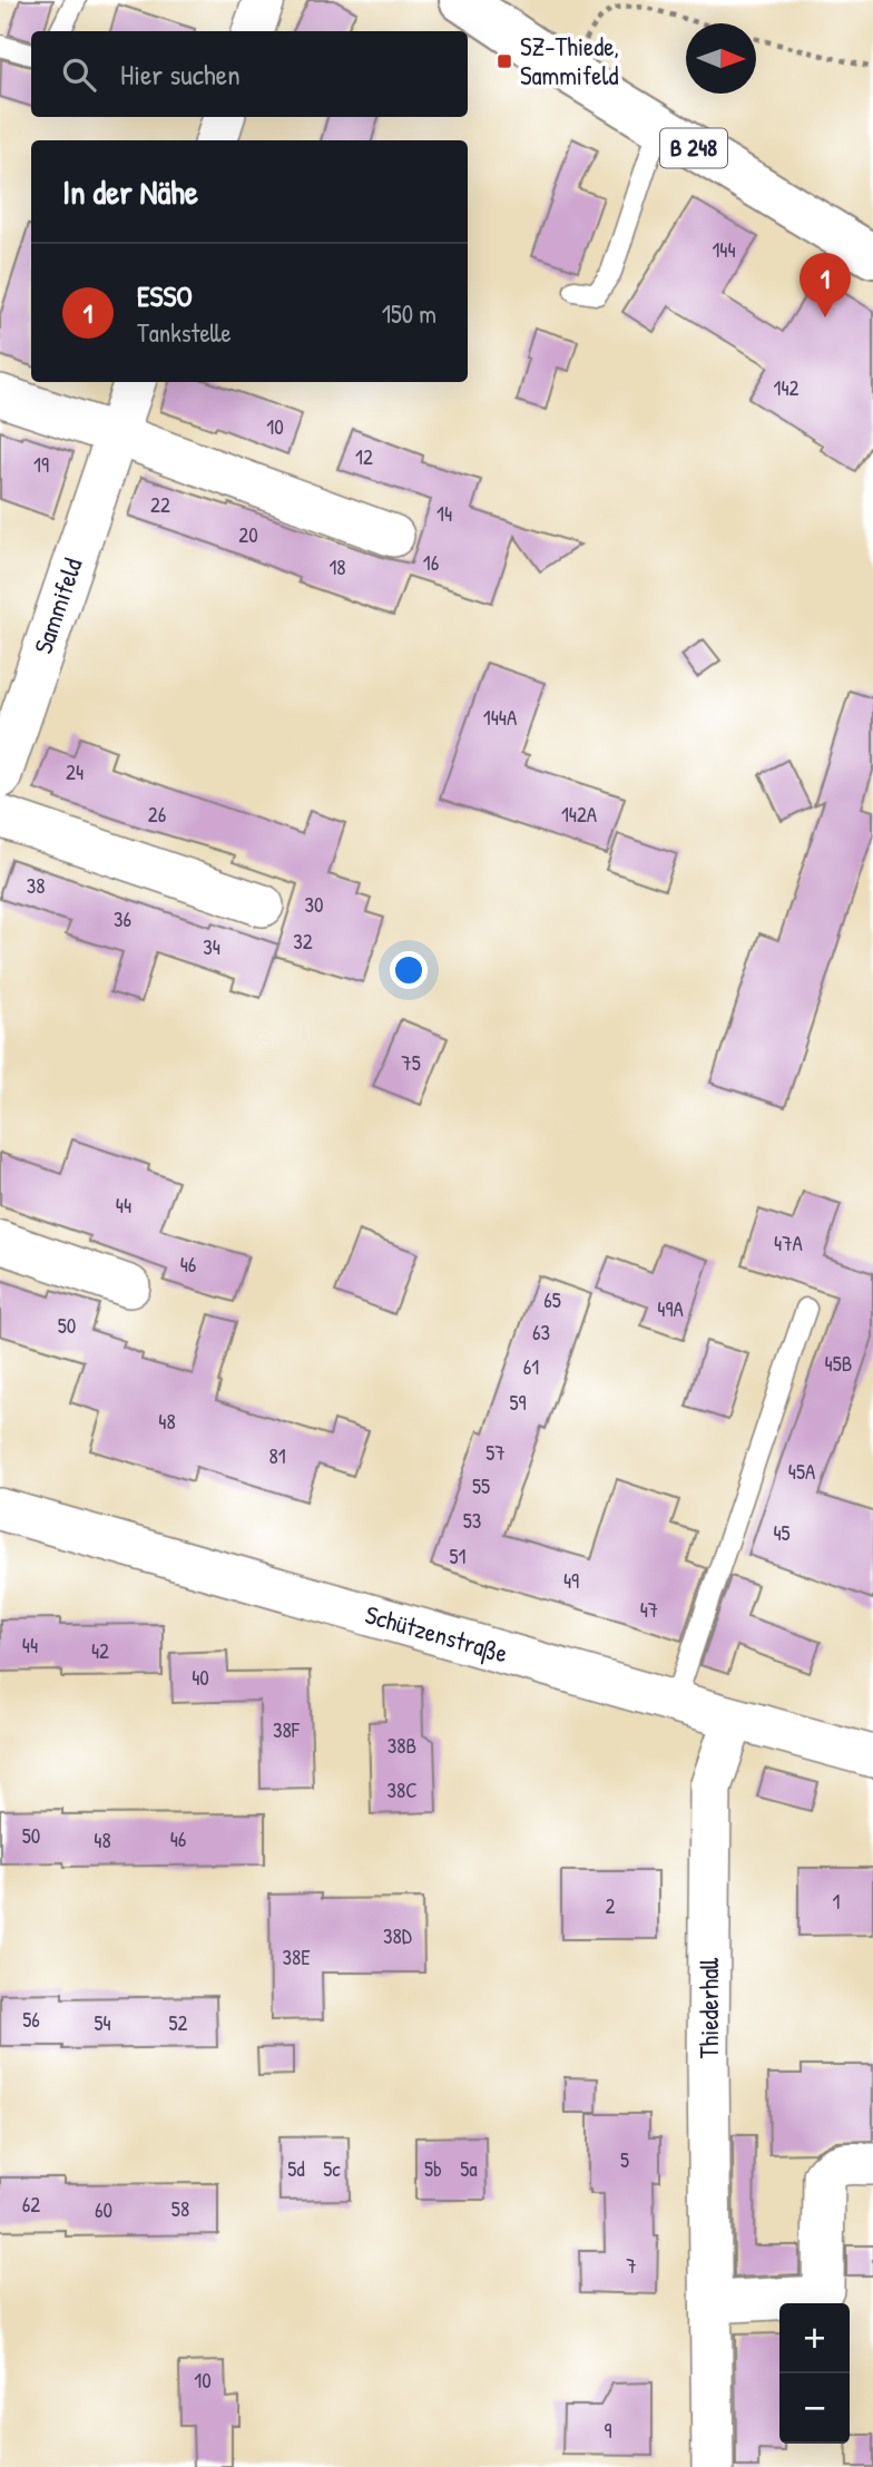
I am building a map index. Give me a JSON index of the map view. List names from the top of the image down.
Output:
{
  "streets": {
    "main road": ["B 248"],
    "street": ["Sammifeld", "Schützenstraße", "Thiederhall"]
  },
  "crossings": [
    ["Schützenstraße", "Thiederhall"]
  ],
  "places": {
    "transit": ["SZ-Thiede, Sammifeld"]
  },
  "house_numbers": [
    "144",
    "142",
    "10",
    "12",
    "19",
    "22",
    "14",
    "20",
    "16",
    "18",
    "144A",
    "24",
    "26",
    "142A",
    "38",
    "30",
    "36",
    "32",
    "34",
    "75",
    "44",
    "47A",
    "46",
    "65",
    "49A",
    "50",
    "63",
    "45B",
    "61",
    "59",
    "48",
    "57",
    "81",
    "45A",
    "55",
    "53",
    "45",
    "51",
    "49",
    "47",
    "44",
    "42",
    "40",
    "38F",
    "38B",
    "38C",
    "50",
    "46",
    "48",
    "1",
    "2",
    "38D",
    "38E",
    "56",
    "54",
    "52",
    "5",
    "5d",
    "5c",
    "5b",
    "5a",
    "62",
    "58",
    "60",
    "7",
    "10",
    "9"
  ],
  "north": "right",
  "page": {
    "search": "Hier suchen",
    "heading": "In der Nähe",
    "list": [
      {
        "mark": "1",
        "name": "ESSO",
        "note": "Tankstelle",
        "value": "150 m"
      }
    ],
    "pins": "1",
    "map_buttons": ["+", "−"]
  }
}
